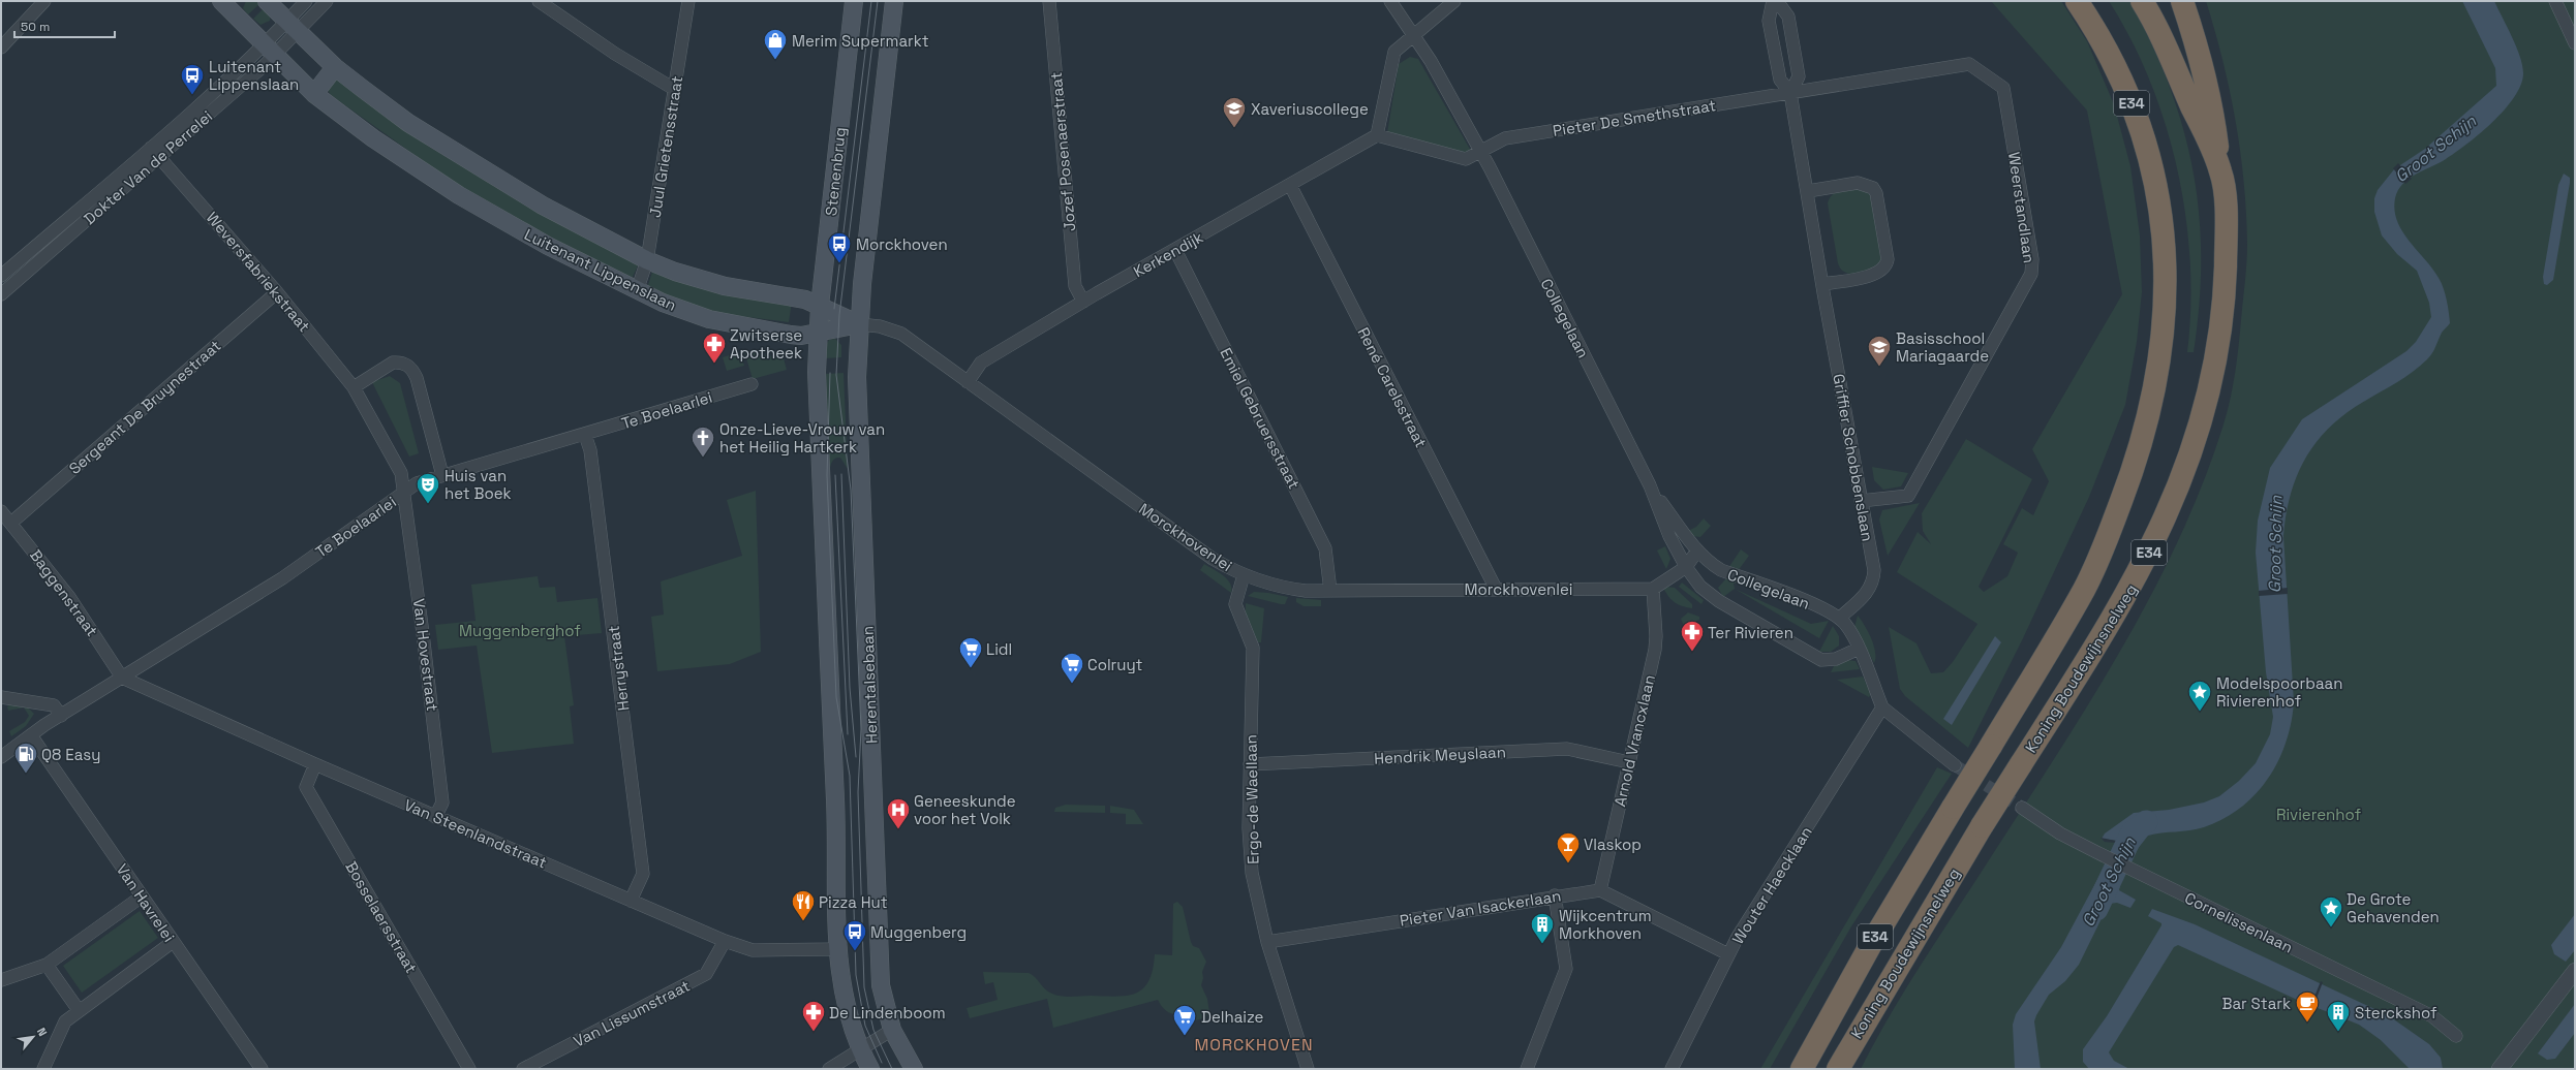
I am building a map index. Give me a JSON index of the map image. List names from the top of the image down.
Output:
{
  "streets": {
    "highway": ["E34", "Koning Boudewijnsnelweg"],
    "main road": ["Stenenbrug", "Luitenant Lippenslaan", "Herentalsebaan"],
    "street": [
      "Pieter De Smethstraat",
      "Juul Grietensstraat",
      "Jozef Posenaerstraat",
      "Dokter Van de Perrelei",
      "Weerstandlaan",
      "Kerkendijk",
      "Weversfabriekstraat",
      "Collegelaan",
      "René Carelsstraat",
      "Sergeant De Bruynestraat",
      "Te Boelaarlei",
      "Emiel Gebruersstraat",
      "Griffier Schobbenslaan",
      "Morckhovenlei",
      "Baggenstraat",
      "Van Hovestraat",
      "Herrystraat",
      "Arnold Vrancxlaan",
      "Hendrik Meyslaan",
      "Ergo-de Waellaan",
      "Van Steenlandstraat",
      "Wouter Haecklaan",
      "Van Havrelei",
      "Pieter Van Isackerlaan",
      "Bosselaersstraat",
      "Cornelissenlaan",
      "Van Lissumstraat"
    ]
  },
  "crossings": [
    ["Pieter De Smethstraat", "Weerstandlaan"],
    ["Pieter De Smethstraat", "Collegelaan"],
    ["Pieter De Smethstraat", "Griffier Schobbenslaan"],
    ["Juul Grietensstraat", "Luitenant Lippenslaan"],
    ["Jozef Posenaerstraat", "Kerkendijk"],
    ["Dokter Van de Perrelei", "Luitenant Lippenslaan"],
    ["Dokter Van de Perrelei", "Weversfabriekstraat"],
    ["Stenenbrug", "Luitenant Lippenslaan"],
    ["Stenenbrug", "Van Steenlandstraat"],
    ["Weerstandlaan", "Griffier Schobbenslaan"],
    ["Kerkendijk", "René Carelsstraat"],
    ["Kerkendijk", "Emiel Gebruersstraat"],
    ["Kerkendijk", "Morckhovenlei"],
    ["Luitenant Lippenslaan", "Morckhovenlei"],
    ["Luitenant Lippenslaan", "Herentalsebaan"],
    ["Weversfabriekstraat", "Sergeant De Bruynestraat"],
    ["Weversfabriekstraat", "Te Boelaarlei"],
    ["Weversfabriekstraat", "Van Hovestraat"],
    ["Collegelaan", "Griffier Schobbenslaan"],
    ["René Carelsstraat", "Morckhovenlei"],
    ["Sergeant De Bruynestraat", "Baggenstraat"],
    ["Te Boelaarlei", "Baggenstraat"],
    ["Te Boelaarlei", "Van Hovestraat"],
    ["Te Boelaarlei", "Herrystraat"],
    ["Te Boelaarlei", "Van Steenlandstraat"],
    ["Te Boelaarlei", "Van Havrelei"],
    ["Emiel Gebruersstraat", "Morckhovenlei"],
    ["Morckhovenlei", "Herentalsebaan"],
    ["Morckhovenlei", "Arnold Vrancxlaan"],
    ["Morckhovenlei", "Ergo-de Waellaan"],
    ["Baggenstraat", "Van Steenlandstraat"],
    ["Van Hovestraat", "Van Steenlandstraat"],
    ["Herrystraat", "Van Steenlandstraat"],
    ["Arnold Vrancxlaan", "Hendrik Meyslaan"],
    ["Arnold Vrancxlaan", "Pieter Van Isackerlaan"],
    ["Hendrik Meyslaan", "Ergo-de Waellaan"],
    ["Ergo-de Waellaan", "Pieter Van Isackerlaan"],
    ["Van Steenlandstraat", "Bosselaersstraat"],
    ["Van Steenlandstraat", "Van Lissumstraat"]
  ],
  "districts": ["MORCKHOVEN"],
  "water": ["Groot Schijn"],
  "parks": ["Muggenberghof", "Rivierenhof"],
  "places": {
    "shop": ["Merim Supermarkt"],
    "bus stop": ["Luitenant Lippenslaan", "Morckhoven", "Muggenberg"],
    "school or university": ["Xaveriuscollege", "Basisschool Mariagaarde"],
    "pharmacy": ["Zwitserse Apotheek", "Ter Rivieren", "De Lindenboom"],
    "church": ["Onze-Lieve-Vrouw van het Heilig Hartkerk"],
    "theatre": ["Huis van het Boek"],
    "supermarket": ["Lidl", "Colruyt", "Delhaize"],
    "place": ["Modelspoorbaan Rivierenhof", "De Grote Gehavenden"],
    "fuel station": ["Q8 Easy"],
    "hospital": ["Geneeskunde voor het Volk"],
    "bar": ["Vlaskop"],
    "restaurant": ["Pizza Hut"],
    "building": ["Wijkcentrum Morkhoven", "Sterckshof"],
    "cafe": ["Bar Stark"]
  },
  "scale_bar": "50 m",
  "north": "top right"
}
